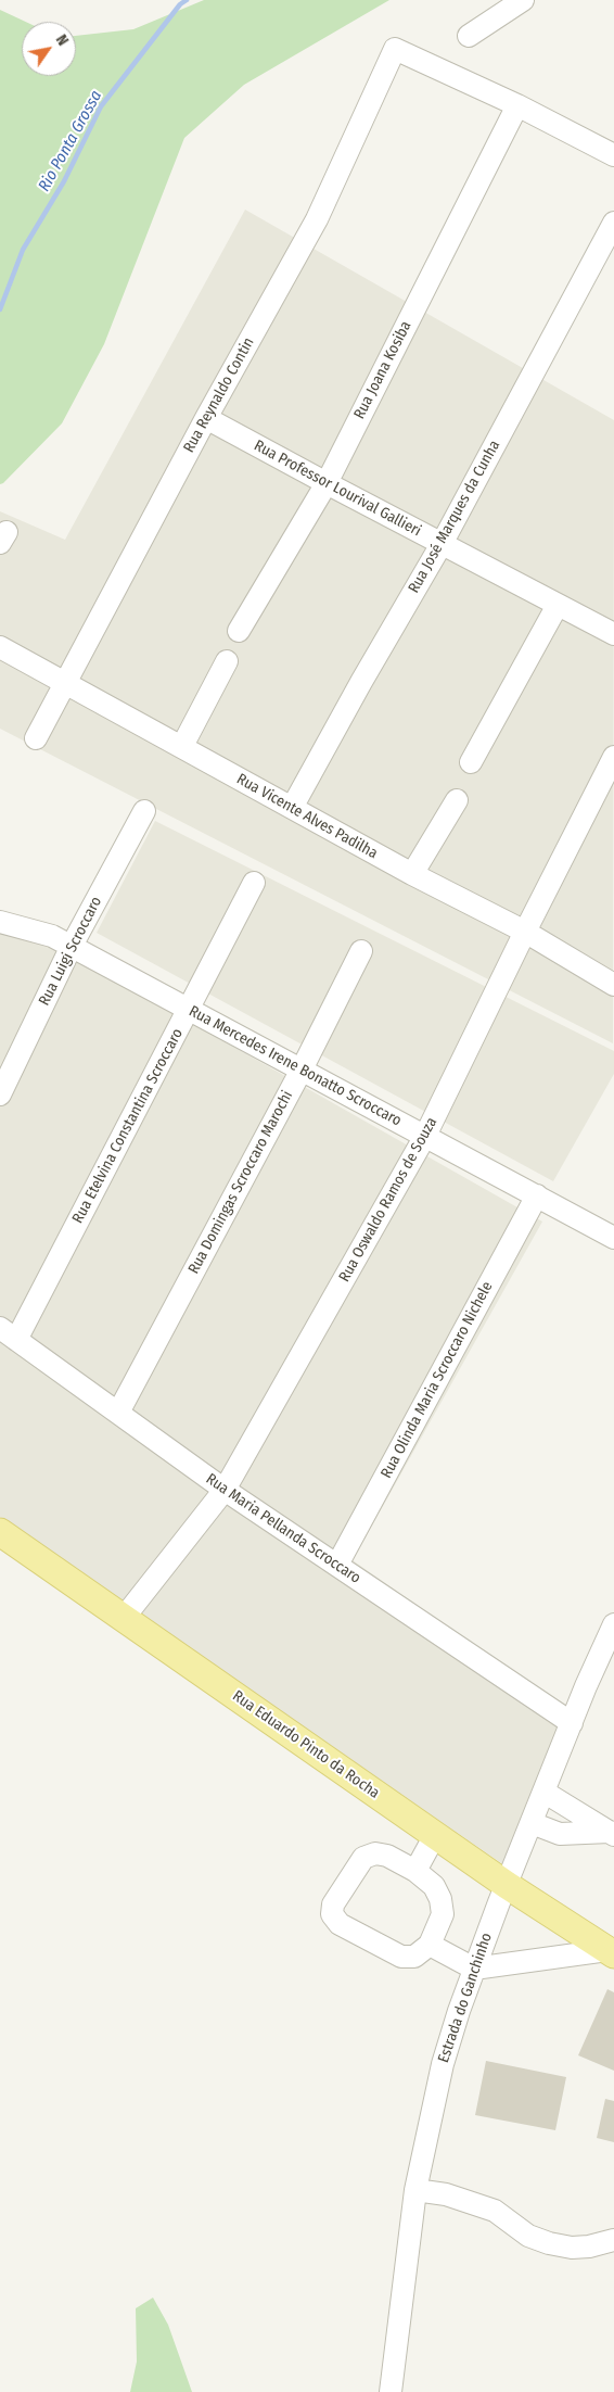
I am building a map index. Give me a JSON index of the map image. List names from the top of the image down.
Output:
{
  "streets": {
    "main road": ["Rua Eduardo Pinto da Rocha"],
    "street": [
      "Rua Joana Kosiba",
      "Rua Reynaldo Contin",
      "Rua Professor Lourival Gallieri",
      "Rua José Marques da Cunha",
      "Rua Vicente Alves Padilha",
      "Rua Luigi Scroccaro",
      "Rua Mercedes Irene Bonatto Scroccaro",
      "Rua Etelvina Constantina Scroccaro",
      "Rua Domingas Scroccaro Marochi",
      "Rua Oswaldo Ramos de Souza",
      "Rua Olinda Maria Scroccaro Nichele",
      "Rua Maria Pellanda Scroccaro",
      "Estrada do Ganchinho"
    ]
  },
  "crossings": [
    ["Rua Joana Kosiba", "Rua Reynaldo Contin"],
    ["Rua Joana Kosiba", "Rua Professor Lourival Gallieri"],
    ["Rua Reynaldo Contin", "Rua Professor Lourival Gallieri"],
    ["Rua Reynaldo Contin", "Rua Vicente Alves Padilha"],
    ["Rua Professor Lourival Gallieri", "Rua José Marques da Cunha"],
    ["Rua José Marques da Cunha", "Rua Vicente Alves Padilha"],
    ["Rua Vicente Alves Padilha", "Rua Oswaldo Ramos de Souza"],
    ["Rua Luigi Scroccaro", "Rua Mercedes Irene Bonatto Scroccaro"],
    ["Rua Mercedes Irene Bonatto Scroccaro", "Rua Etelvina Constantina Scroccaro"],
    ["Rua Mercedes Irene Bonatto Scroccaro", "Rua Domingas Scroccaro Marochi"],
    ["Rua Mercedes Irene Bonatto Scroccaro", "Rua Oswaldo Ramos de Souza"],
    ["Rua Mercedes Irene Bonatto Scroccaro", "Rua Olinda Maria Scroccaro Nichele"],
    ["Rua Etelvina Constantina Scroccaro", "Rua Maria Pellanda Scroccaro"],
    ["Rua Domingas Scroccaro Marochi", "Rua Maria Pellanda Scroccaro"],
    ["Rua Oswaldo Ramos de Souza", "Rua Maria Pellanda Scroccaro"],
    ["Rua Oswaldo Ramos de Souza", "Rua Eduardo Pinto da Rocha"],
    ["Rua Olinda Maria Scroccaro Nichele", "Rua Maria Pellanda Scroccaro"],
    ["Rua Maria Pellanda Scroccaro", "Estrada do Ganchinho"],
    ["Rua Eduardo Pinto da Rocha", "Estrada do Ganchinho"]
  ],
  "water": ["Rio Ponta Grossa"],
  "north": "top right"
}
